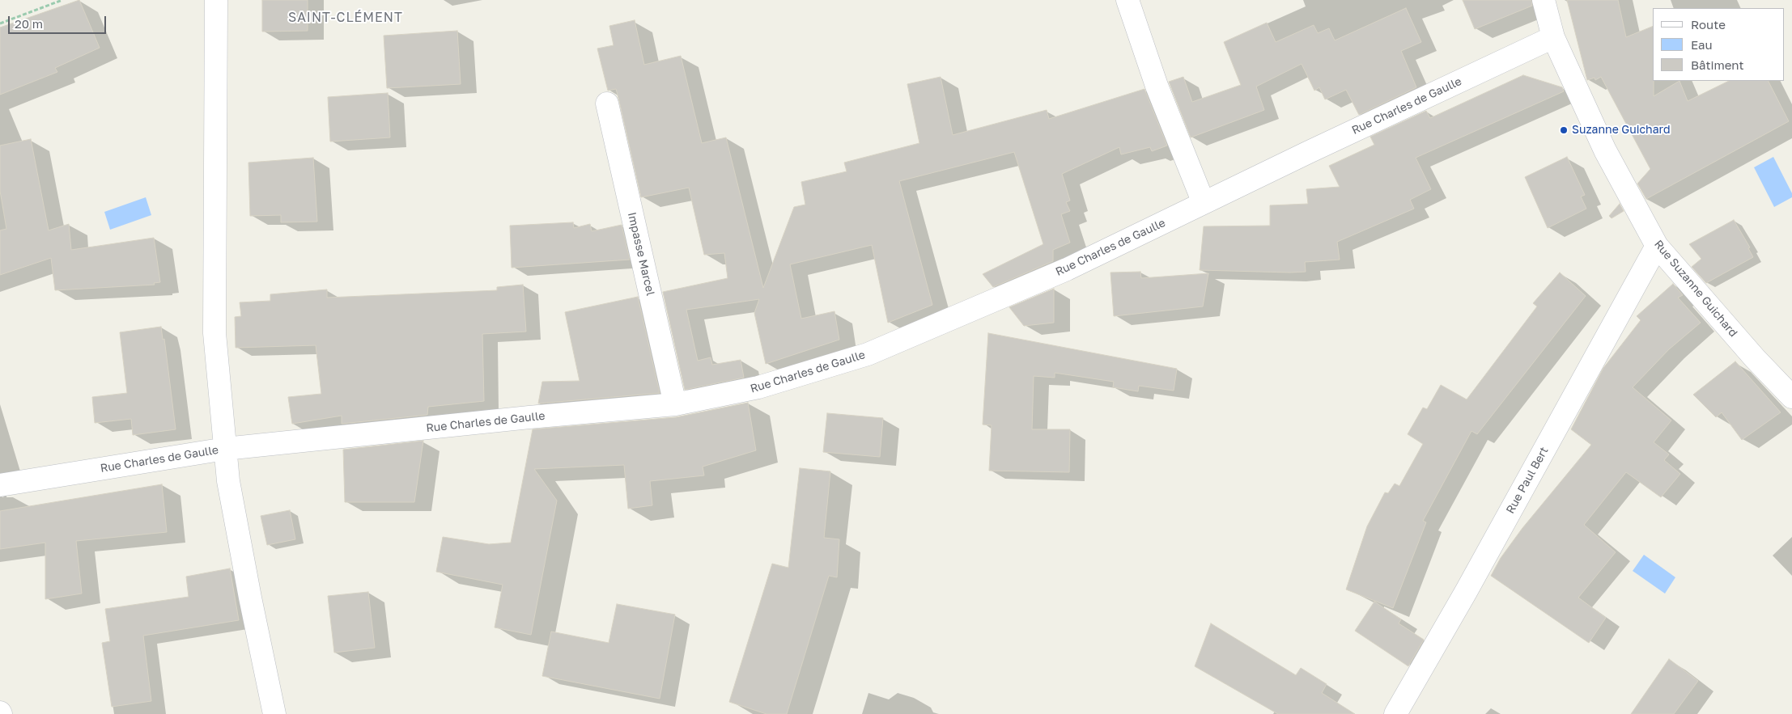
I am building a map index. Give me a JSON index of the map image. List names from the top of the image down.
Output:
{
  "streets": {
    "street": [
      "Rue Charles de Gaulle",
      "Impasse Marcel",
      "Rue Suzanne Guichard",
      "Rue Paul Bert"
    ]
  },
  "crossings": [
    ["Rue Charles de Gaulle", "Impasse Marcel"],
    ["Rue Charles de Gaulle", "Rue Suzanne Guichard"],
    ["Rue Suzanne Guichard", "Rue Paul Bert"]
  ],
  "districts": ["SAINT-CLÉMENT"],
  "places": ["Suzanne Guichard"],
  "legend": ["Route", "Eau", "Bâtiment"],
  "scale_bar": "20 m"
}
